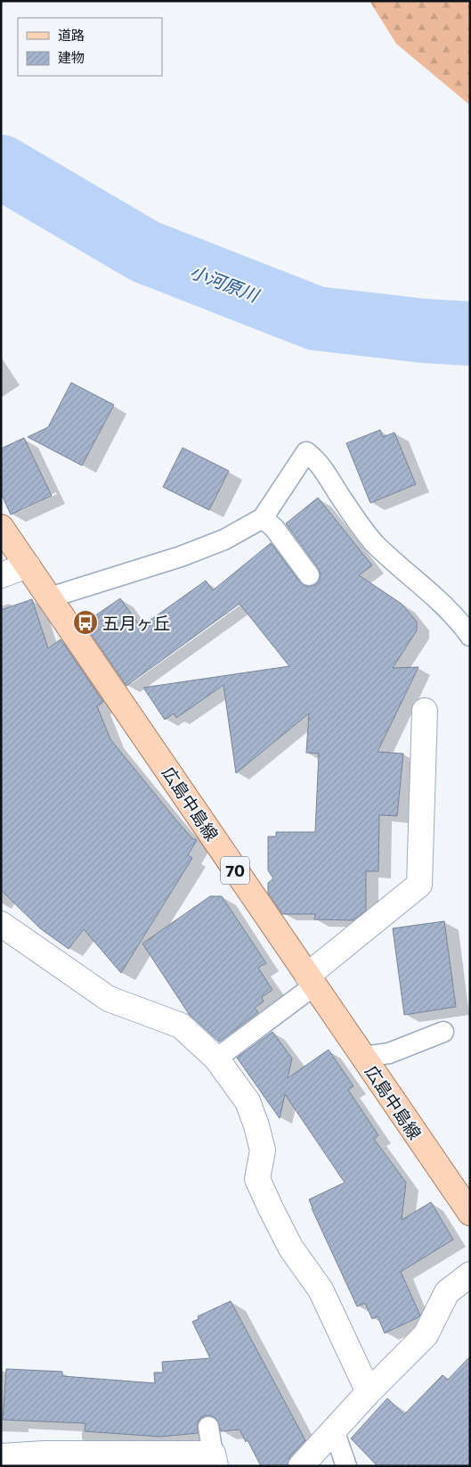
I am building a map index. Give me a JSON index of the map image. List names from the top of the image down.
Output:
{
  "streets": {
    "main road": ["広島中島線", "70"]
  },
  "water": ["小河原川"],
  "places": {
    "bus stop": ["五月ヶ丘"]
  },
  "legend": ["道路", "建物"]
}
